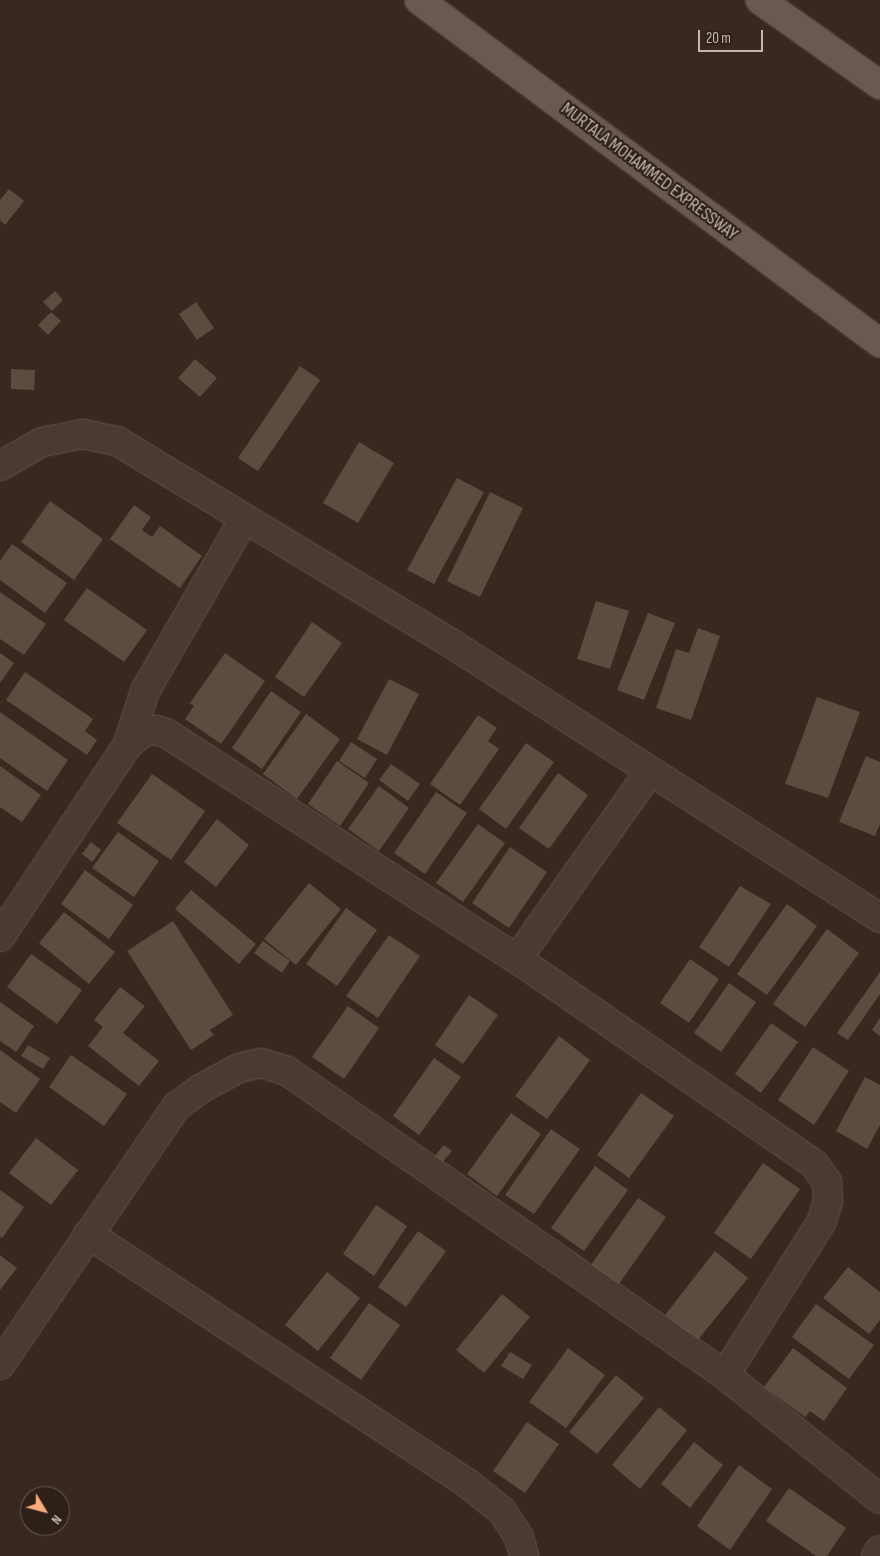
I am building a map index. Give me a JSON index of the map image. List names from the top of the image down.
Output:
{
  "streets": {
    "main road": ["MURTALA MOHAMMED EXPRESSWAY"]
  },
  "scale_bar": "20 m",
  "north": "bottom right"
}
